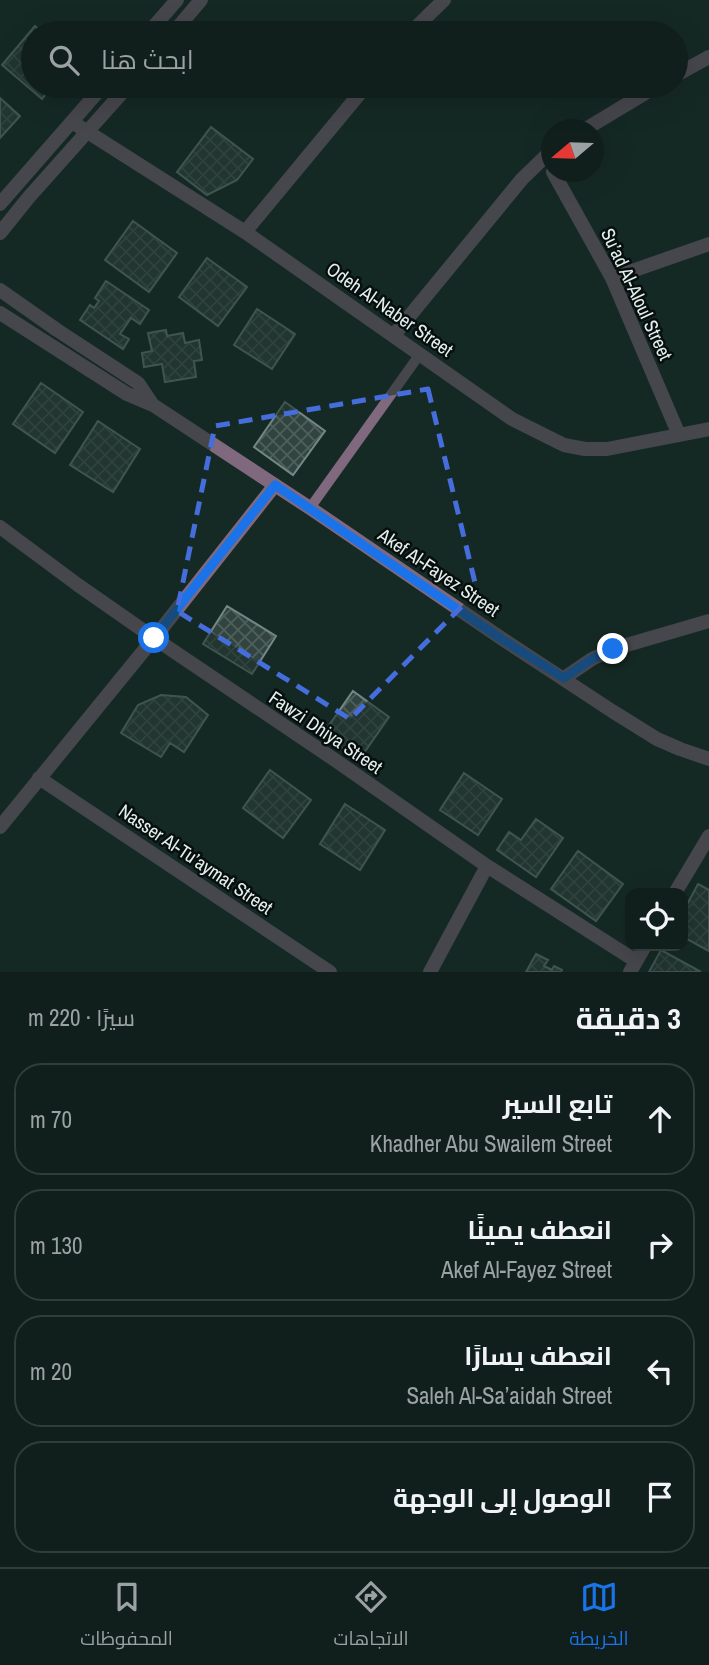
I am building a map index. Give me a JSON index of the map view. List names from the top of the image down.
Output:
{
  "streets": {
    "street": [
      "Su’ad Al-Aloul Street",
      "Odeh Al-Naber Street",
      "Akef Al-Fayez Street",
      "Fawzi Dhiya Street",
      "Nasser Al-Tu’aymat Street"
    ]
  },
  "crossings": [
    ["Su’ad Al-Aloul Street", "Odeh Al-Naber Street"]
  ],
  "north": "left",
  "page": {
    "search": "ابحث هنا",
    "heading": ["3 دقيقة", "سيرًا · 220 m"],
    "list": [
      ["تابع السير", "Khadher Abu Swailem Street", "70 m"],
      ["انعطف يمينًا", "Akef Al-Fayez Street", "130 m"],
      ["انعطف يسارًا", "Saleh Al-Sa’aidah Street", "20 m"],
      "الوصول إلى الوجهة"
    ],
    "nav": ["الخريطة", "الاتجاهات", "المحفوظات"]
  }
}
